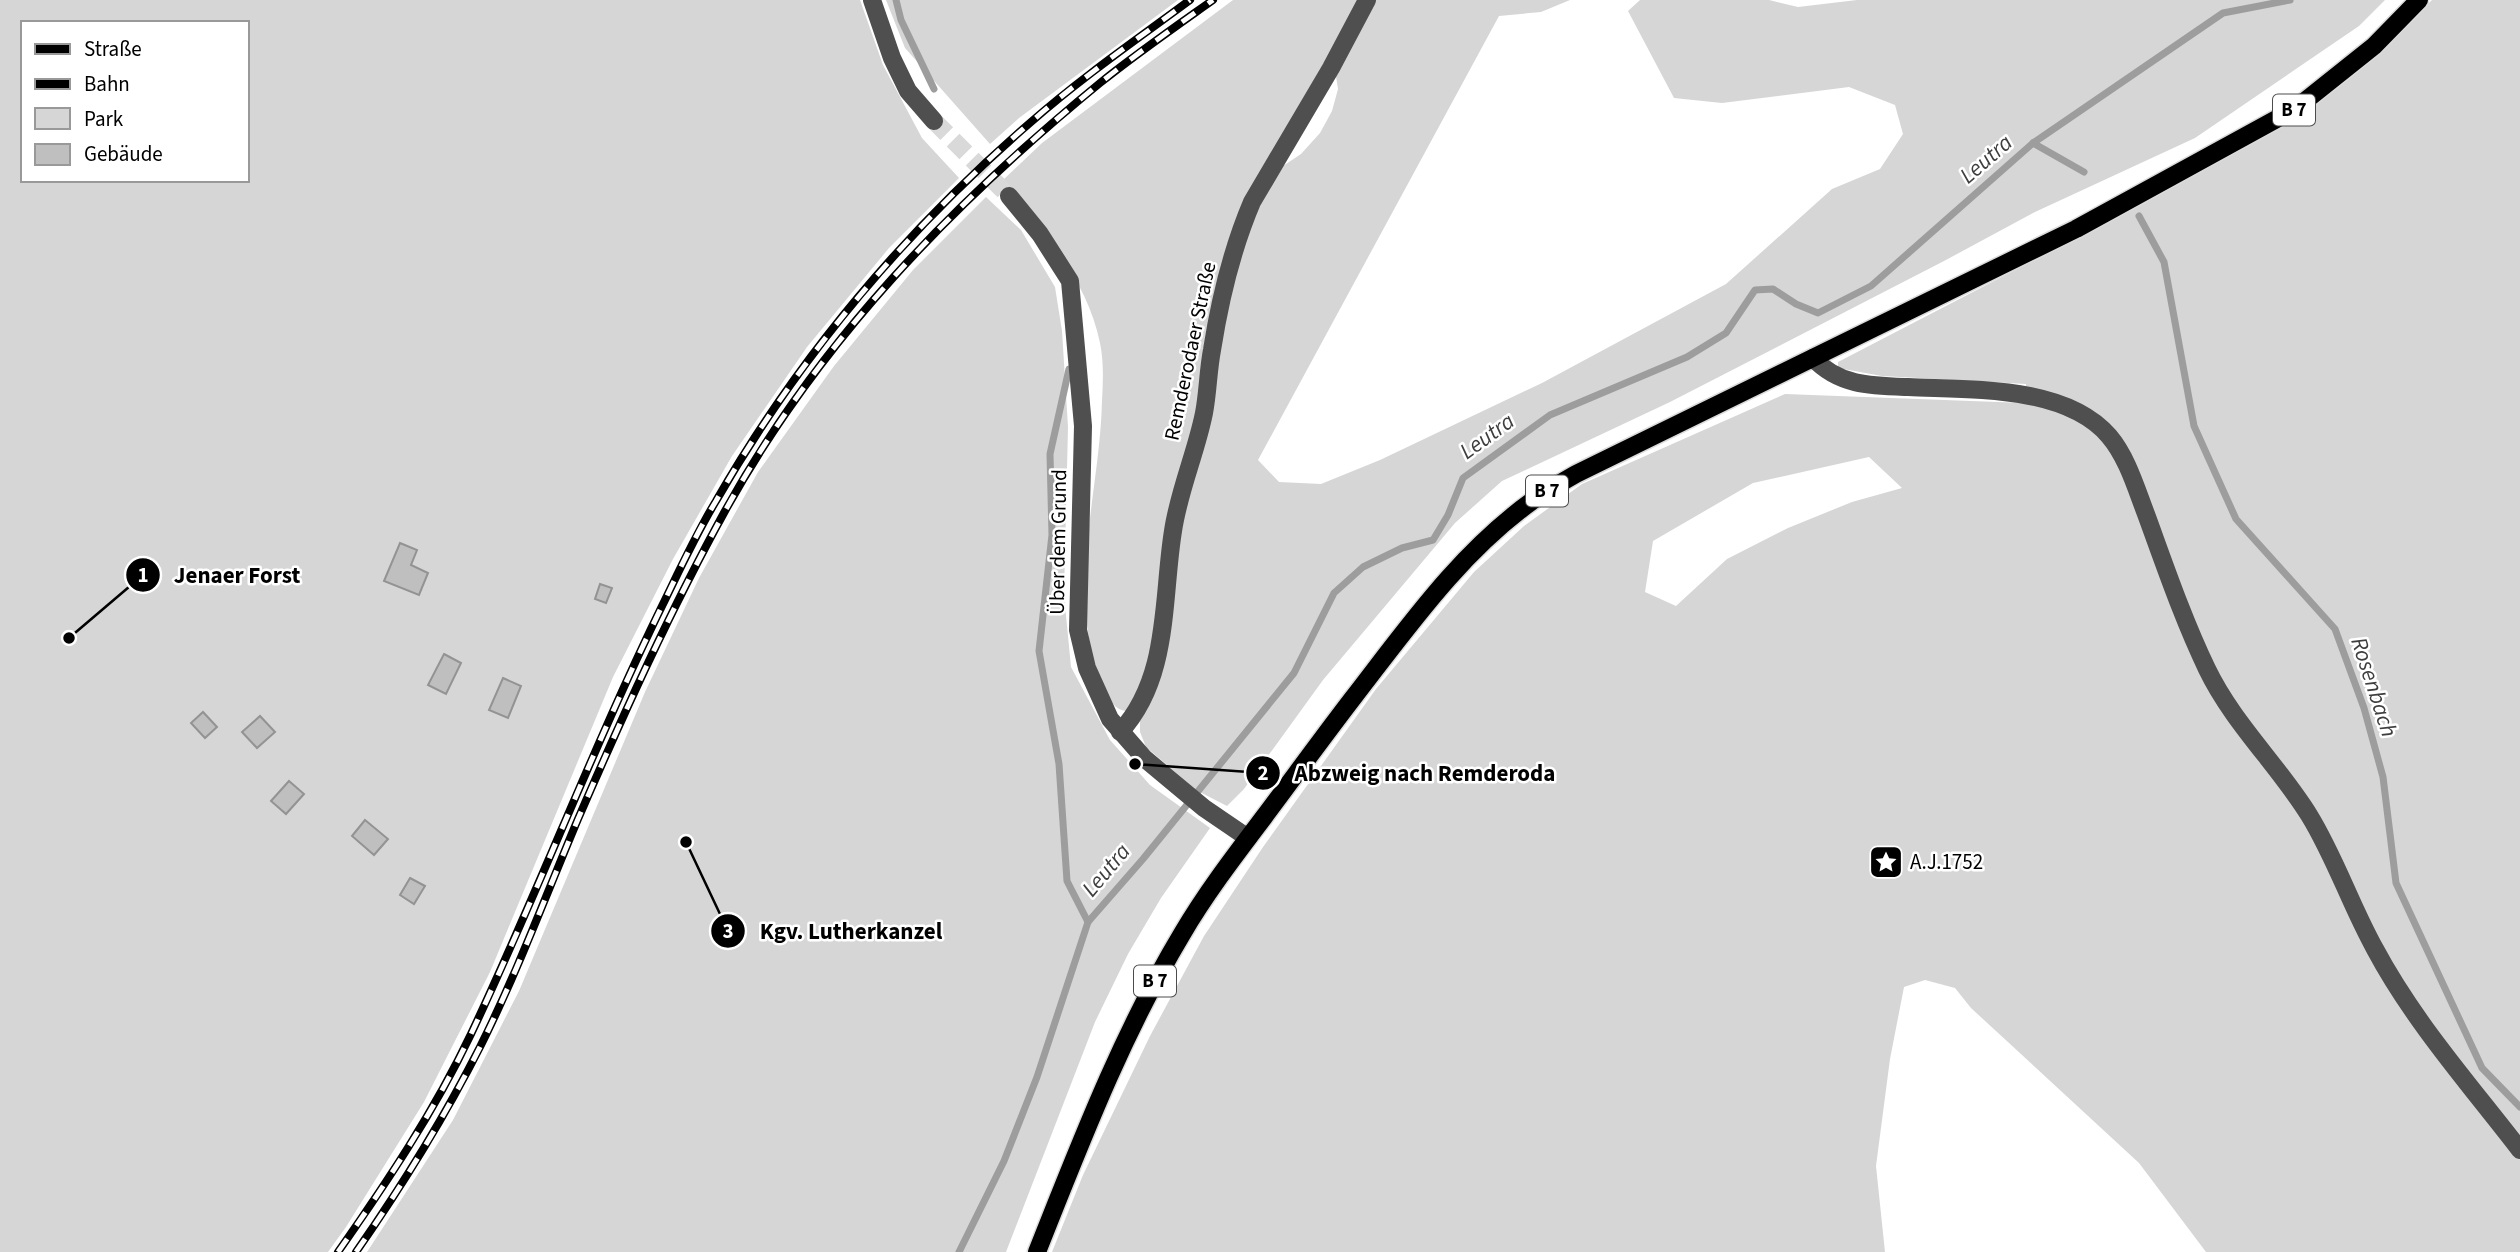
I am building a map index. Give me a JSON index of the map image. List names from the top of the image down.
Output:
{
  "streets": {
    "main road": ["B 7"],
    "street": ["Remderodaer Straße", "Über dem Grund"]
  },
  "crossings": [
    ["B 7", "Über dem Grund"],
    ["Remderodaer Straße", "Über dem Grund"]
  ],
  "water": ["Leutra", "Rosenbach"],
  "places": {
    "other": ["Jenaer Forst", "Abzweig nach Remderoda", "Kgv. Lutherkanzel"],
    "place": ["A.J.1752"]
  },
  "legend": [
    "Straße",
    "Bahn",
    "Park",
    "Gebäude"
  ]
}
